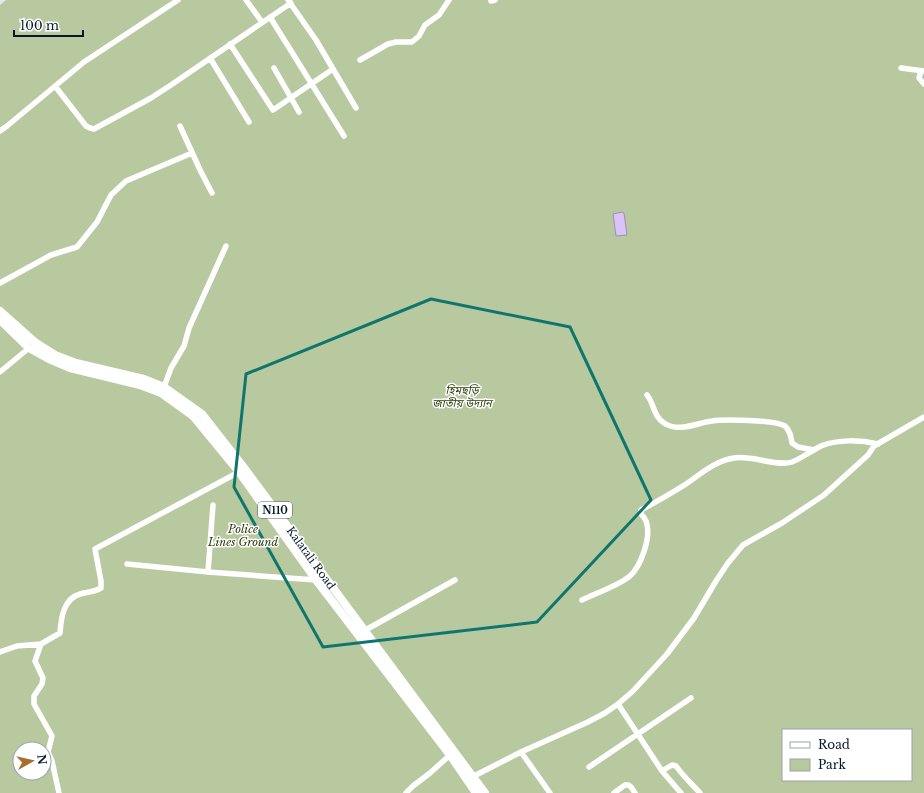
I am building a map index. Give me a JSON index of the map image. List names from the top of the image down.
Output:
{
  "streets": {
    "highway": ["N110", "Kalatali Road"]
  },
  "parks": ["হিমছড়ি জাতীয় উদ্যান", "Police Lines Ground"],
  "legend": ["Road", "Park"],
  "scale_bar": "100 m",
  "north": "right"
}
